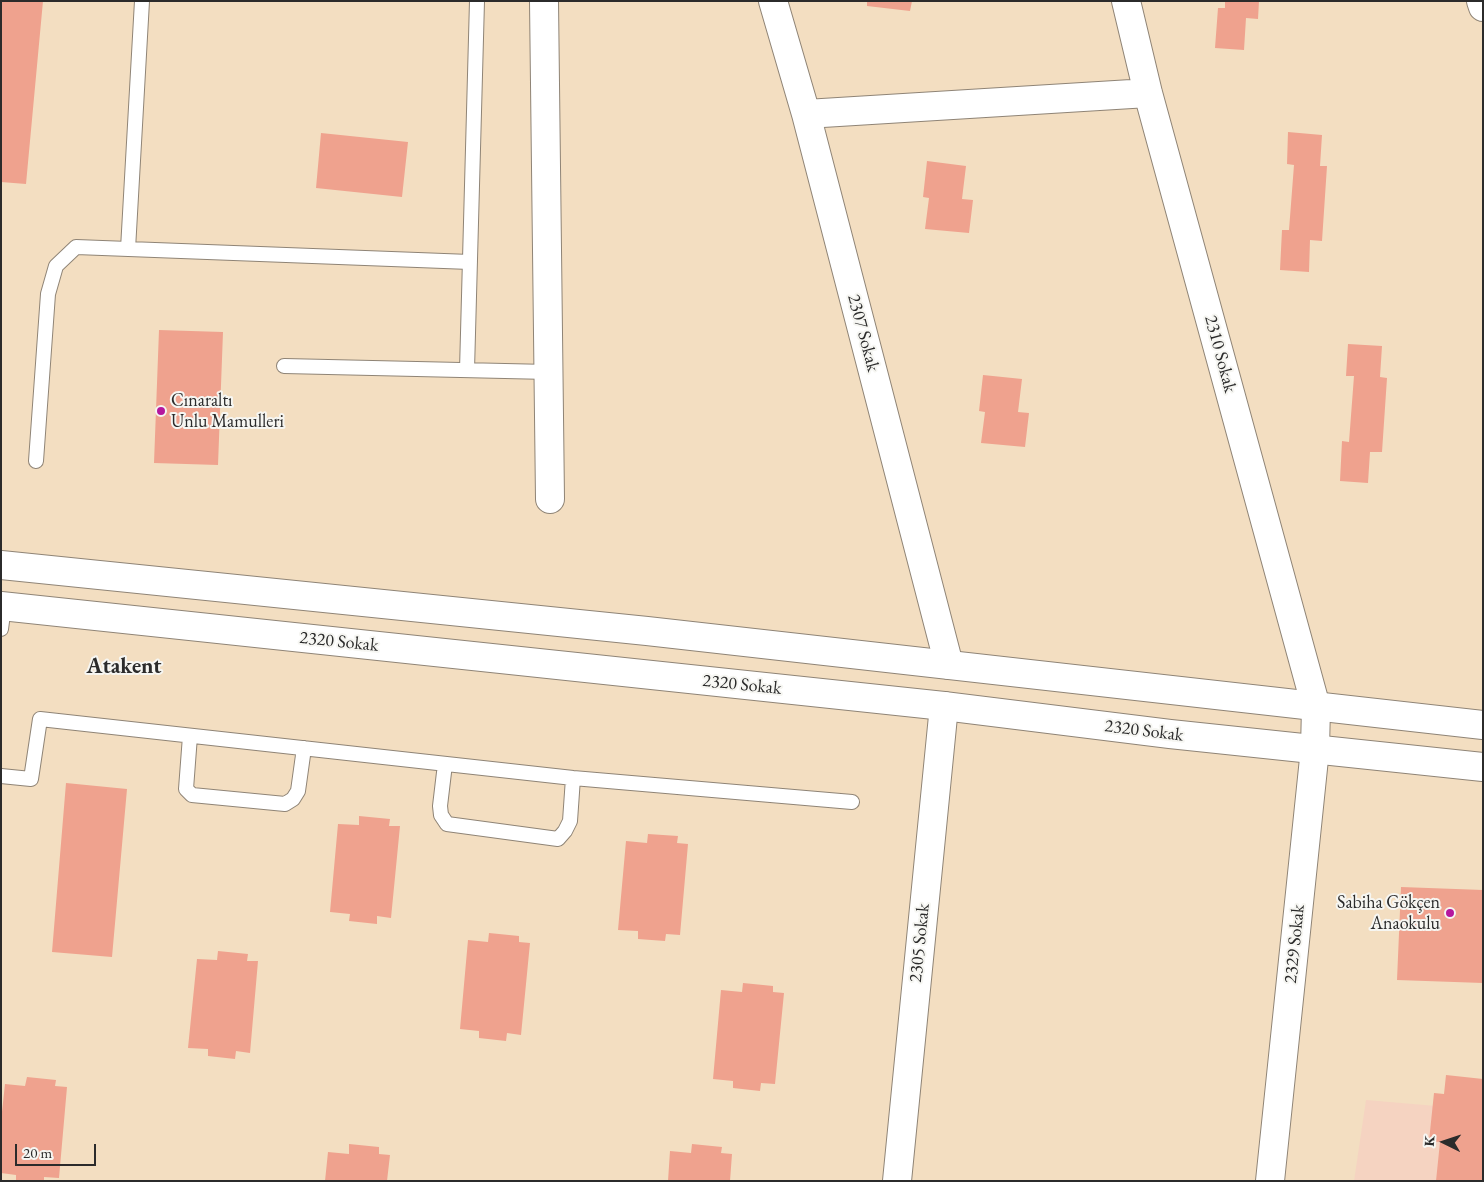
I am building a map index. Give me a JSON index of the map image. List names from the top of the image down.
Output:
{
  "streets": {
    "street": [
      "2307 Sokak",
      "2310 Sokak",
      "2320 Sokak",
      "2305 Sokak",
      "2329 Sokak"
    ]
  },
  "crossings": [
    ["2310 Sokak", "2329 Sokak"],
    ["2320 Sokak", "2305 Sokak"],
    ["2320 Sokak", "2329 Sokak"]
  ],
  "districts": ["Atakent"],
  "places": ["Cınaraltı Unlu Mamulleri", "Sabiha Gökçen Anaokulu"],
  "scale_bar": "20 m",
  "north": "left"
}
